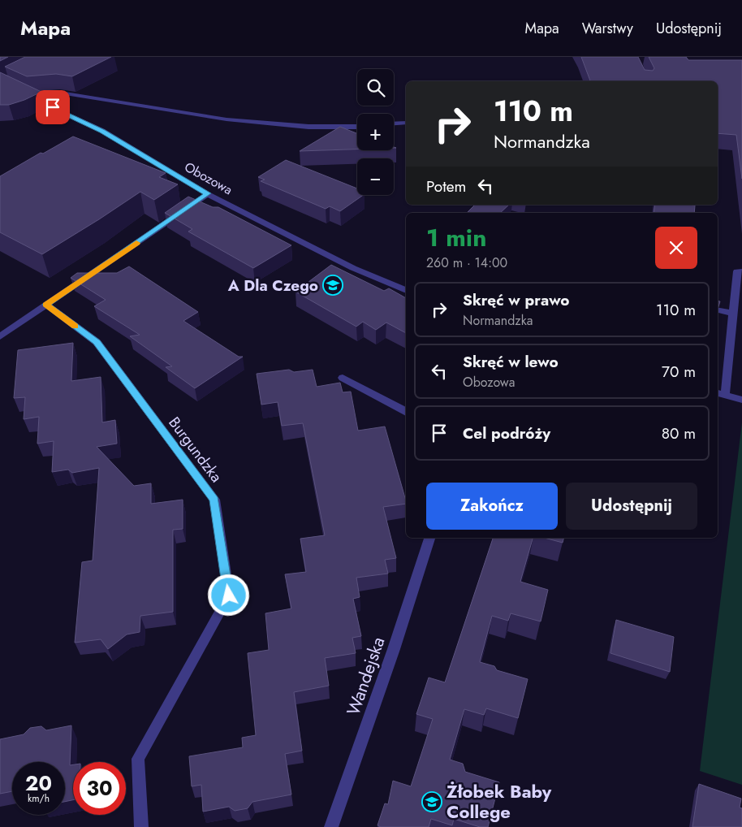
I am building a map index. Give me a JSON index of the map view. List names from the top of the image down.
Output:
{
  "streets": {
    "street": ["Obozowa", "Burgundzka", "Wandejska"]
  },
  "places": {
    "school or university": ["A Dla Czego", "Żłobek Baby College"]
  },
  "page": {
    "header": "Mapa",
    "nav": ["Mapa", "Warstwy", "Udostępnij"],
    "map_buttons": ["+", "−"],
    "turn": ["110 m", "Normandzka"],
    "then": "Potem",
    "heading": ["1 min", "260 m · 14:00"],
    "list": [
      {
        "name": "Skręć w prawo",
        "note": "Normandzka",
        "value": "110 m"
      },
      {
        "name": "Skręć w lewo",
        "note": "Obozowa",
        "value": "70 m"
      },
      {
        "name": "Cel podróży",
        "value": "80 m"
      }
    ],
    "buttons": ["Zakończ", "Udostępnij"],
    "speed": "20 km/h",
    "limit": "30"
  }
}
